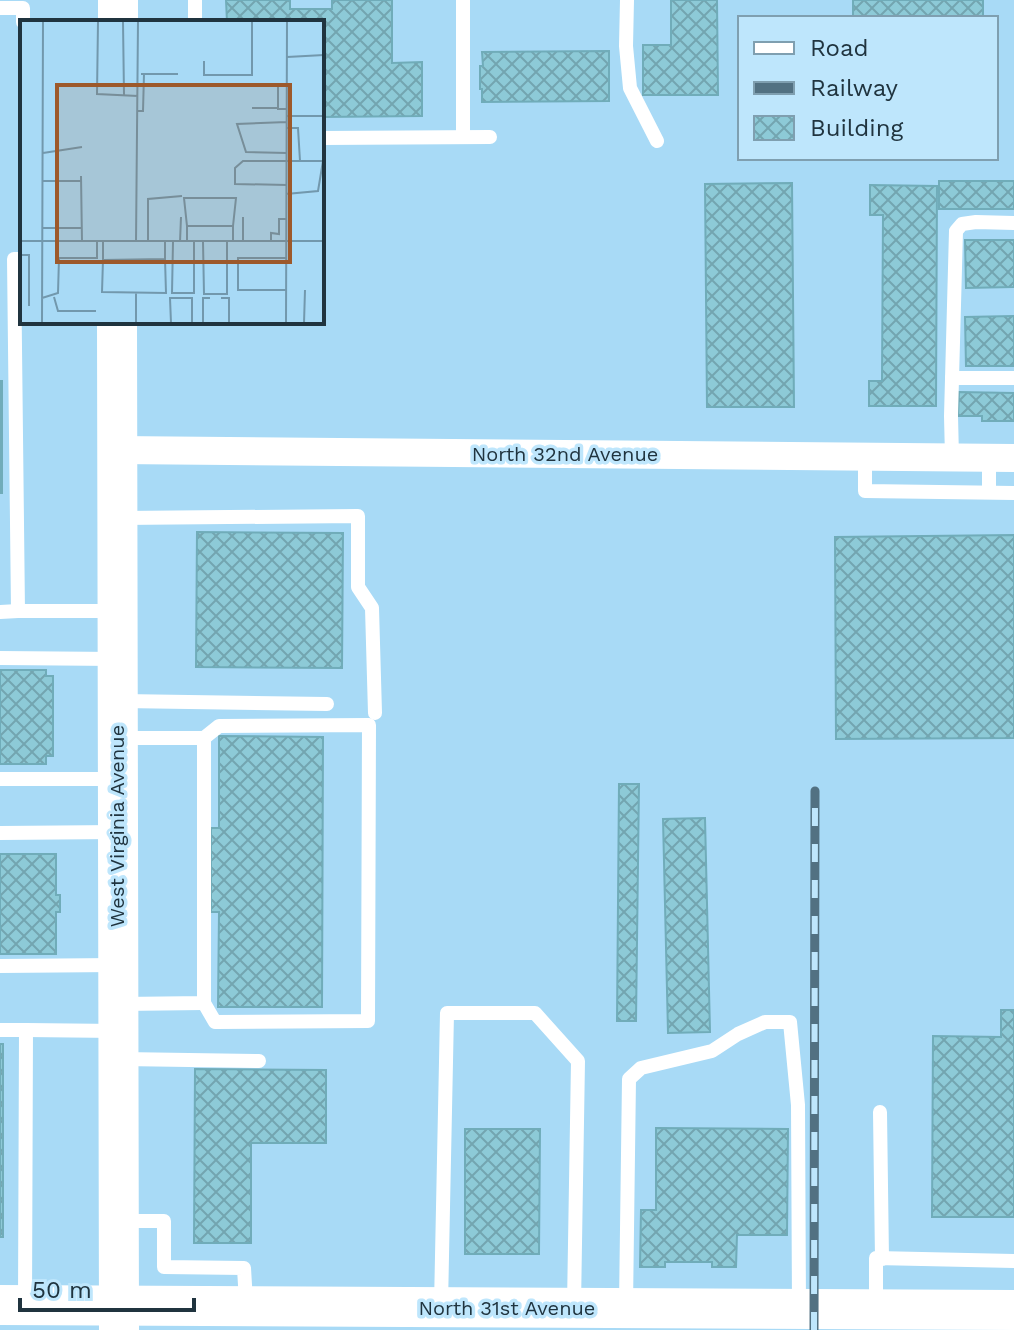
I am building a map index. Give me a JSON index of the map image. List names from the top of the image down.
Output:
{
  "streets": {
    "street": ["North 32nd Avenue", "West Virginia Avenue", "North 31st Avenue"]
  },
  "crossings": [
    ["North 32nd Avenue", "West Virginia Avenue"],
    ["West Virginia Avenue", "North 31st Avenue"]
  ],
  "legend": ["Road", "Railway", "Building"],
  "scale_bar": "50 m"
}
